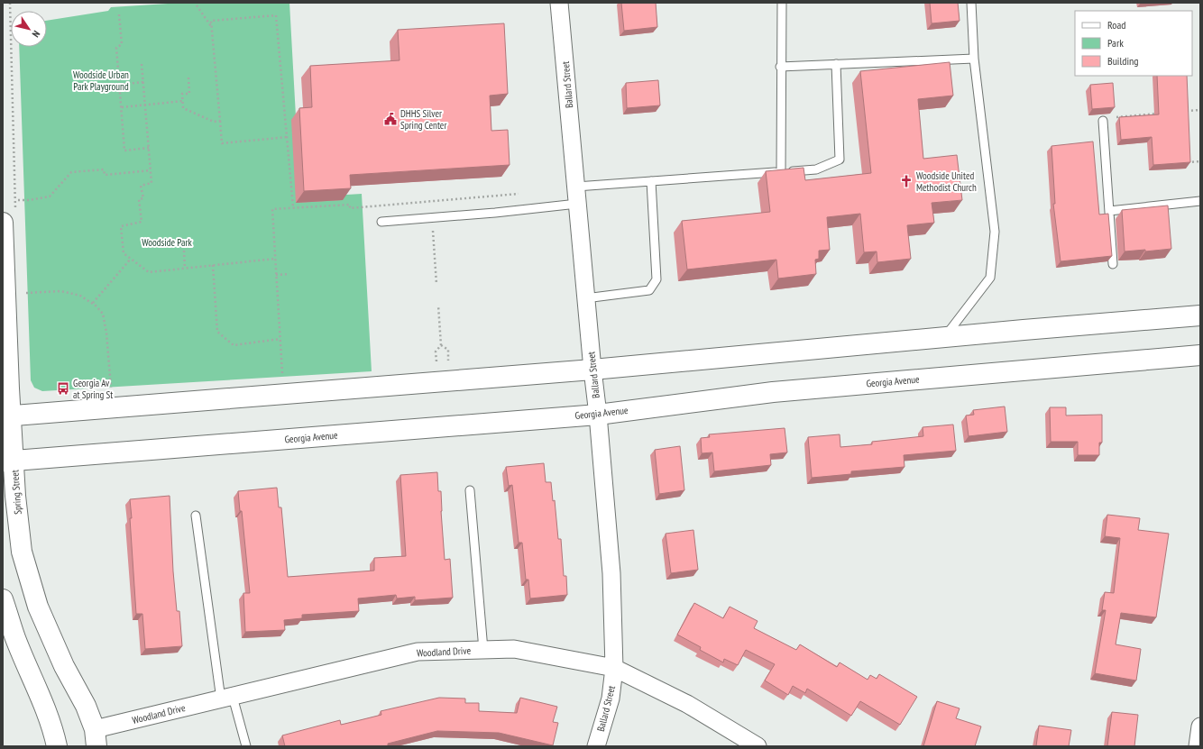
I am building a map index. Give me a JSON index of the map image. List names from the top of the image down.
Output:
{
  "streets": {
    "main road": ["Georgia Avenue", "Spring Street"],
    "street": ["Ballard Street", "Woodland Drive"]
  },
  "crossings": [
    ["Ballard Street", "Georgia Avenue"],
    ["Ballard Street", "Woodland Drive"],
    ["Georgia Avenue", "Spring Street"],
    ["Spring Street", "Woodland Drive"]
  ],
  "parks": ["Woodside Urban Park Playground", "Woodside Park"],
  "places": {
    "public building": ["DHHS Silver Spring Center"],
    "church": ["Woodside United Methodist Church"],
    "bus stop": ["Georgia Av at Spring St"]
  },
  "legend": ["Road", "Park", "Building"],
  "north": "bottom right"
}
